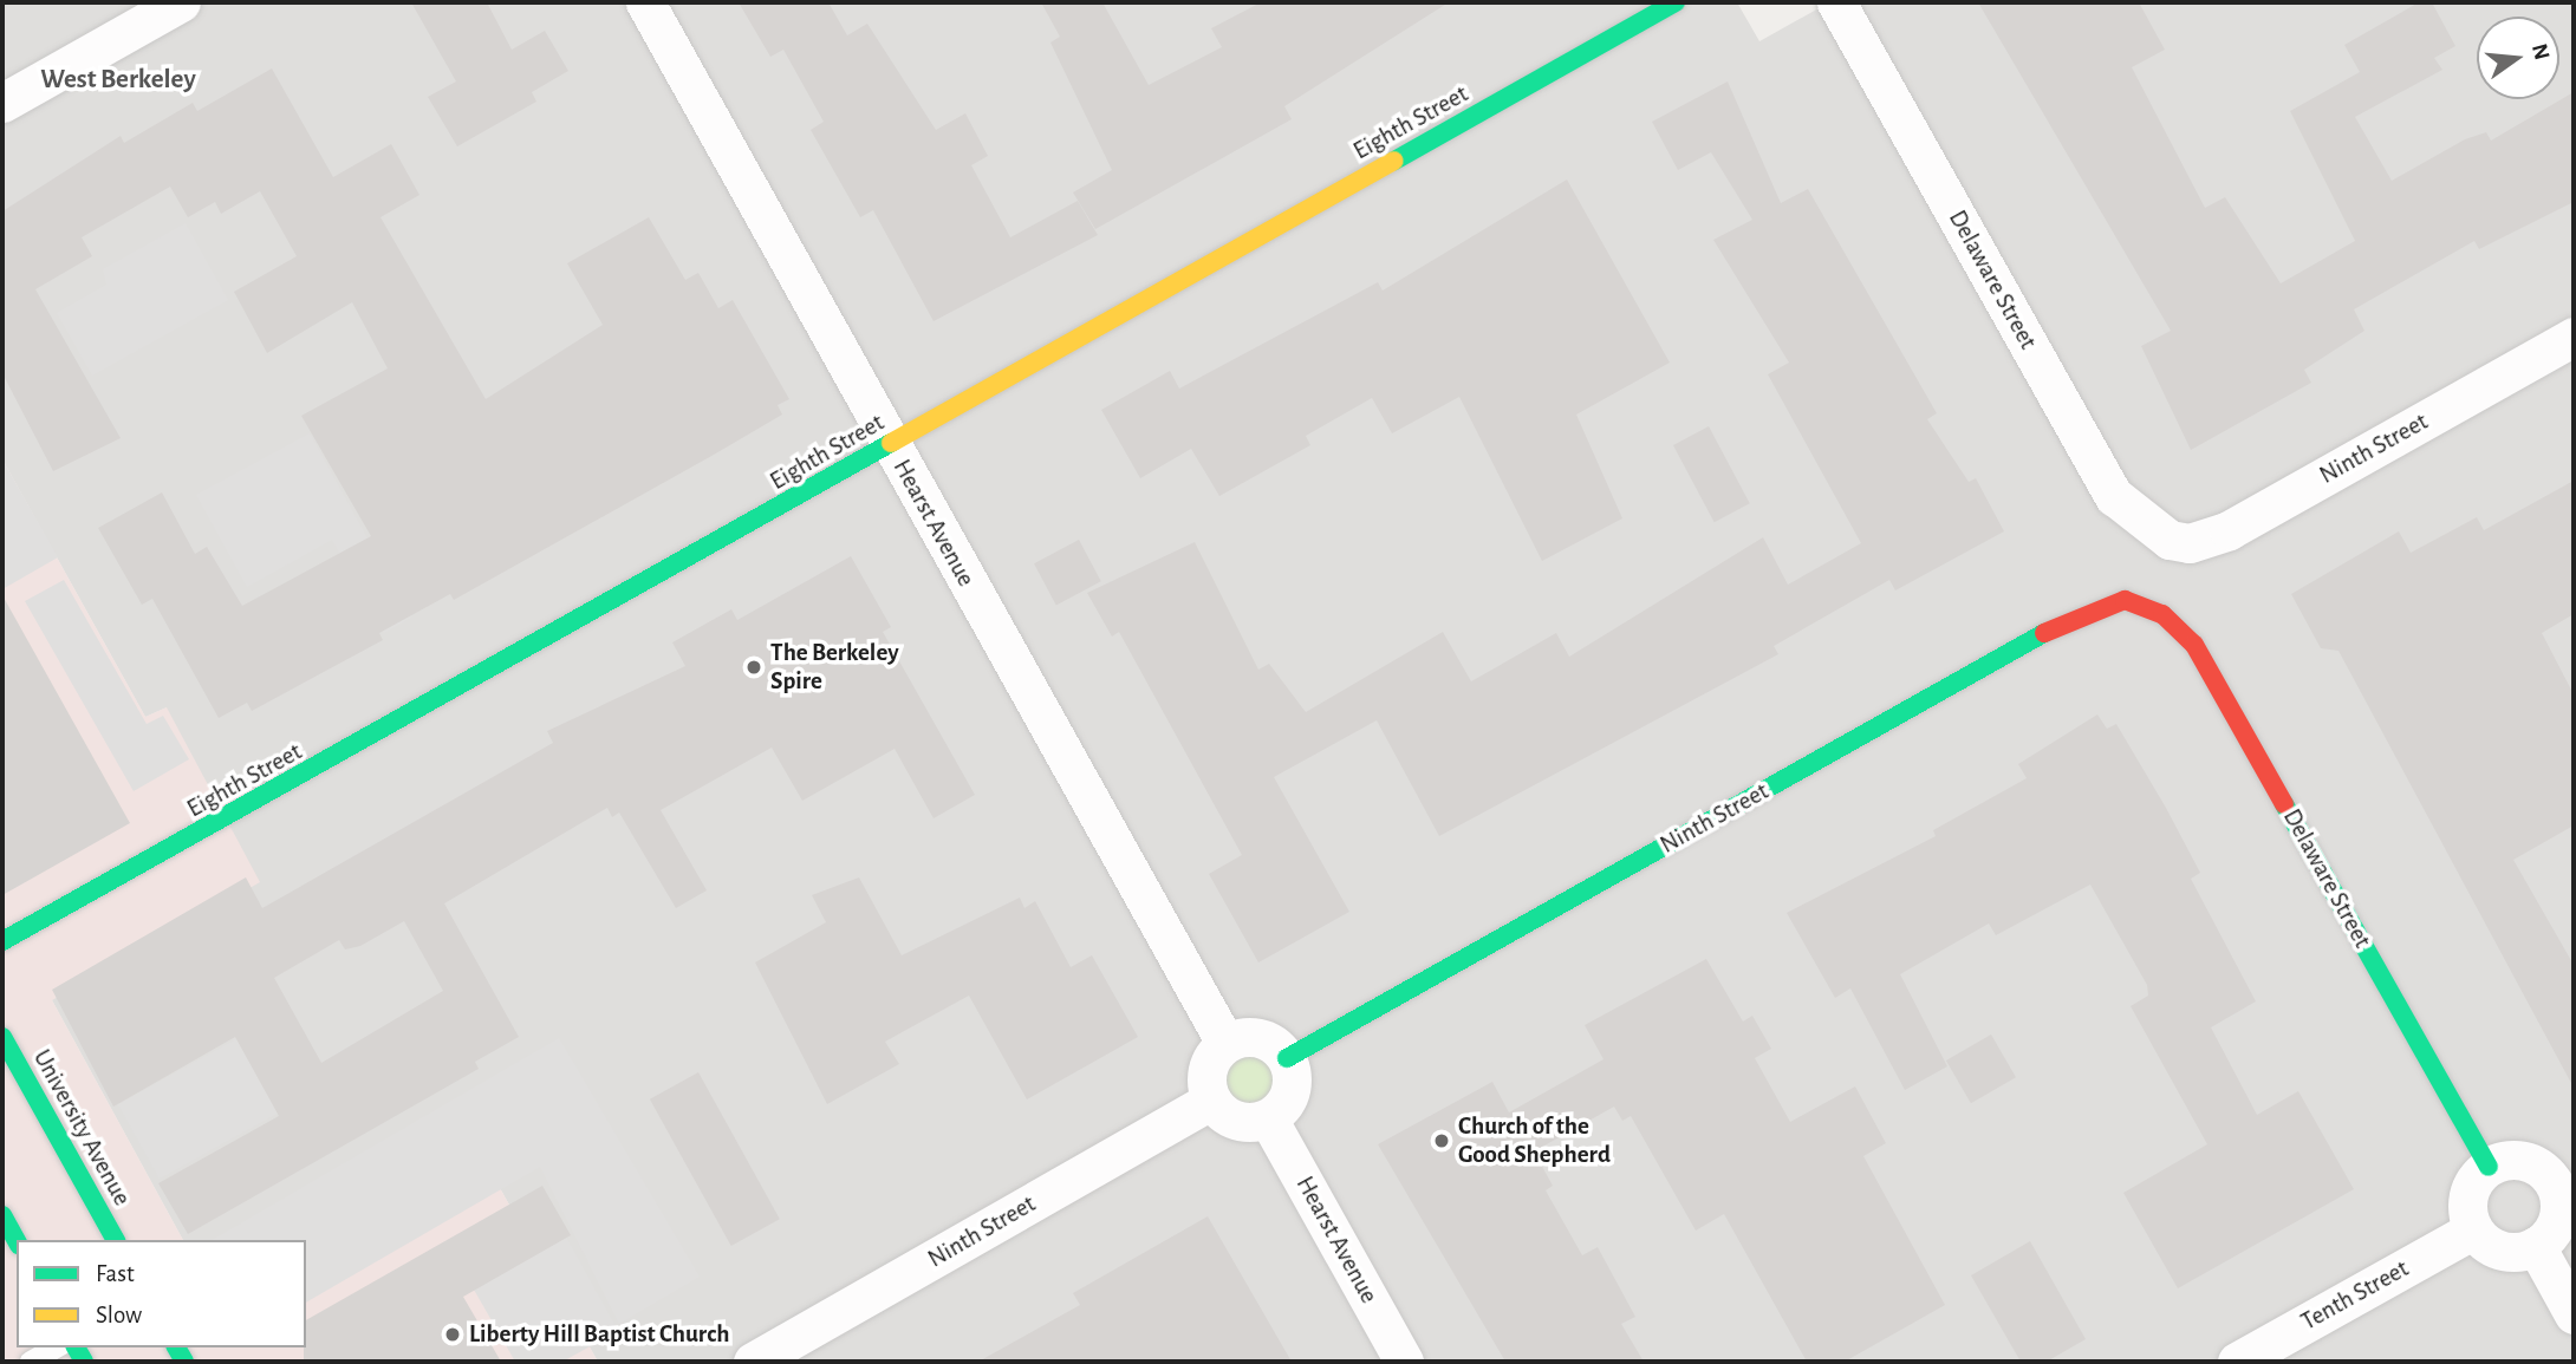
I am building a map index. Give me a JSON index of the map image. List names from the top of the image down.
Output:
{
  "streets": {
    "street": [
      "Eighth Street",
      "Delaware Street",
      "Ninth Street",
      "Hearst Avenue",
      "University Avenue",
      "Tenth Street"
    ]
  },
  "crossings": [
    ["Eighth Street", "Hearst Avenue"],
    ["Delaware Street", "Ninth Street"],
    ["Delaware Street", "Tenth Street"],
    ["Ninth Street", "Hearst Avenue"]
  ],
  "districts": ["West Berkeley"],
  "places": ["The Berkeley Spire", "Church of the Good Shepherd", "Liberty Hill Baptist Church"],
  "legend": ["Fast", "Slow"],
  "north": "right"
}
